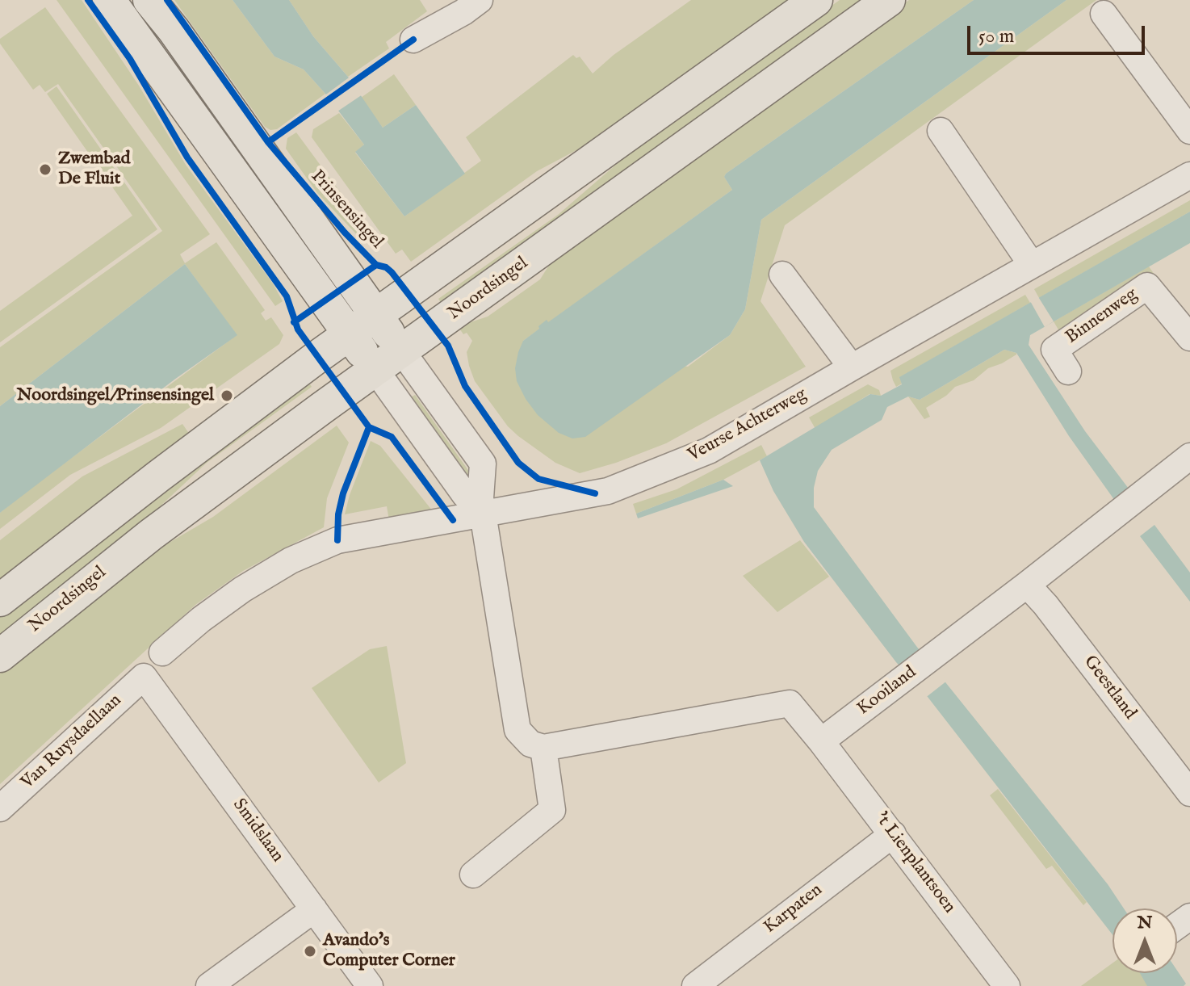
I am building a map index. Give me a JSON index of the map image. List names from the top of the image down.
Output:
{
  "streets": {
    "main road": ["Prinsensingel", "Noordsingel"],
    "street": [
      "Binnenweg",
      "Veurse Achterweg",
      "Geestland",
      "Kooiland",
      "Van Ruysdaellaan",
      "Smidslaan",
      "'t Lienplantsoen",
      "Karpaten"
    ]
  },
  "crossings": [
    ["Prinsensingel", "Noordsingel"],
    ["Prinsensingel", "Veurse Achterweg"],
    ["Geestland", "Kooiland"],
    ["Kooiland", "'t Lienplantsoen"],
    ["Van Ruysdaellaan", "Smidslaan"],
    ["'t Lienplantsoen", "Karpaten"]
  ],
  "places": ["Zwembad De Fluit", "Noordsingel/Prinsensingel", "Avando's Computer Corner"],
  "scale_bar": "50 m",
  "north": "top"
}
